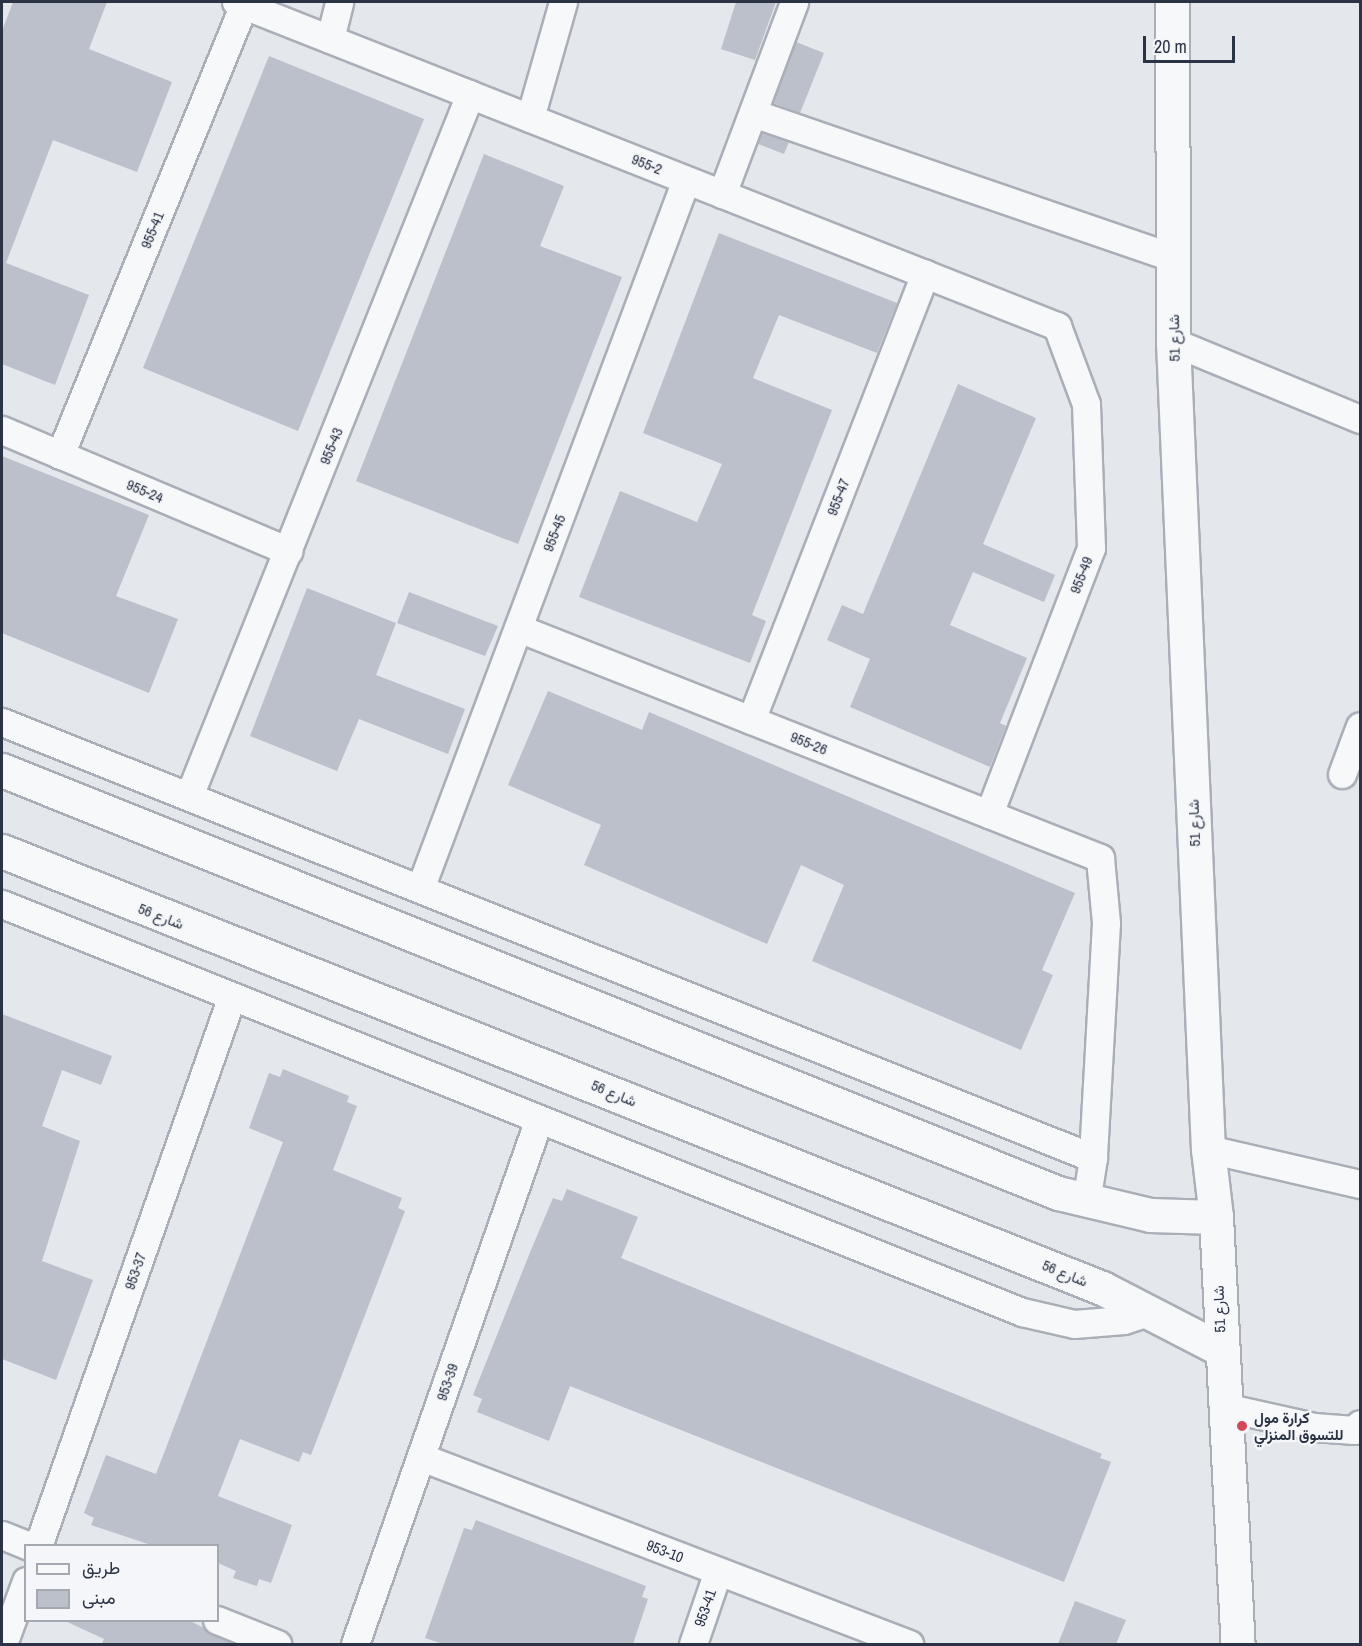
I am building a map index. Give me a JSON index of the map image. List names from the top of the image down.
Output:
{
  "streets": {
    "street": [
      "955-2",
      "955-41",
      "شارع 51",
      "955-43",
      "955-24",
      "955-47",
      "955-45",
      "955-49",
      "955-26",
      "شارع 56",
      "953-37",
      "953-39",
      "953-10",
      "953-41"
    ]
  },
  "crossings": [
    ["955-2", "955-41"],
    ["955-2", "955-43"],
    ["955-2", "955-47"],
    ["955-2", "955-45"],
    ["955-2", "955-49"],
    ["955-41", "955-24"],
    ["شارع 51", "شارع 56"],
    ["955-43", "955-24"],
    ["955-47", "955-26"],
    ["955-45", "955-26"],
    ["955-49", "955-26"],
    ["953-39", "953-10"],
    ["953-10", "953-41"]
  ],
  "places": ["كرارة مول للتسوق المنزلي"],
  "legend": ["طريق", "مبنى"],
  "scale_bar": "20 m"
}
